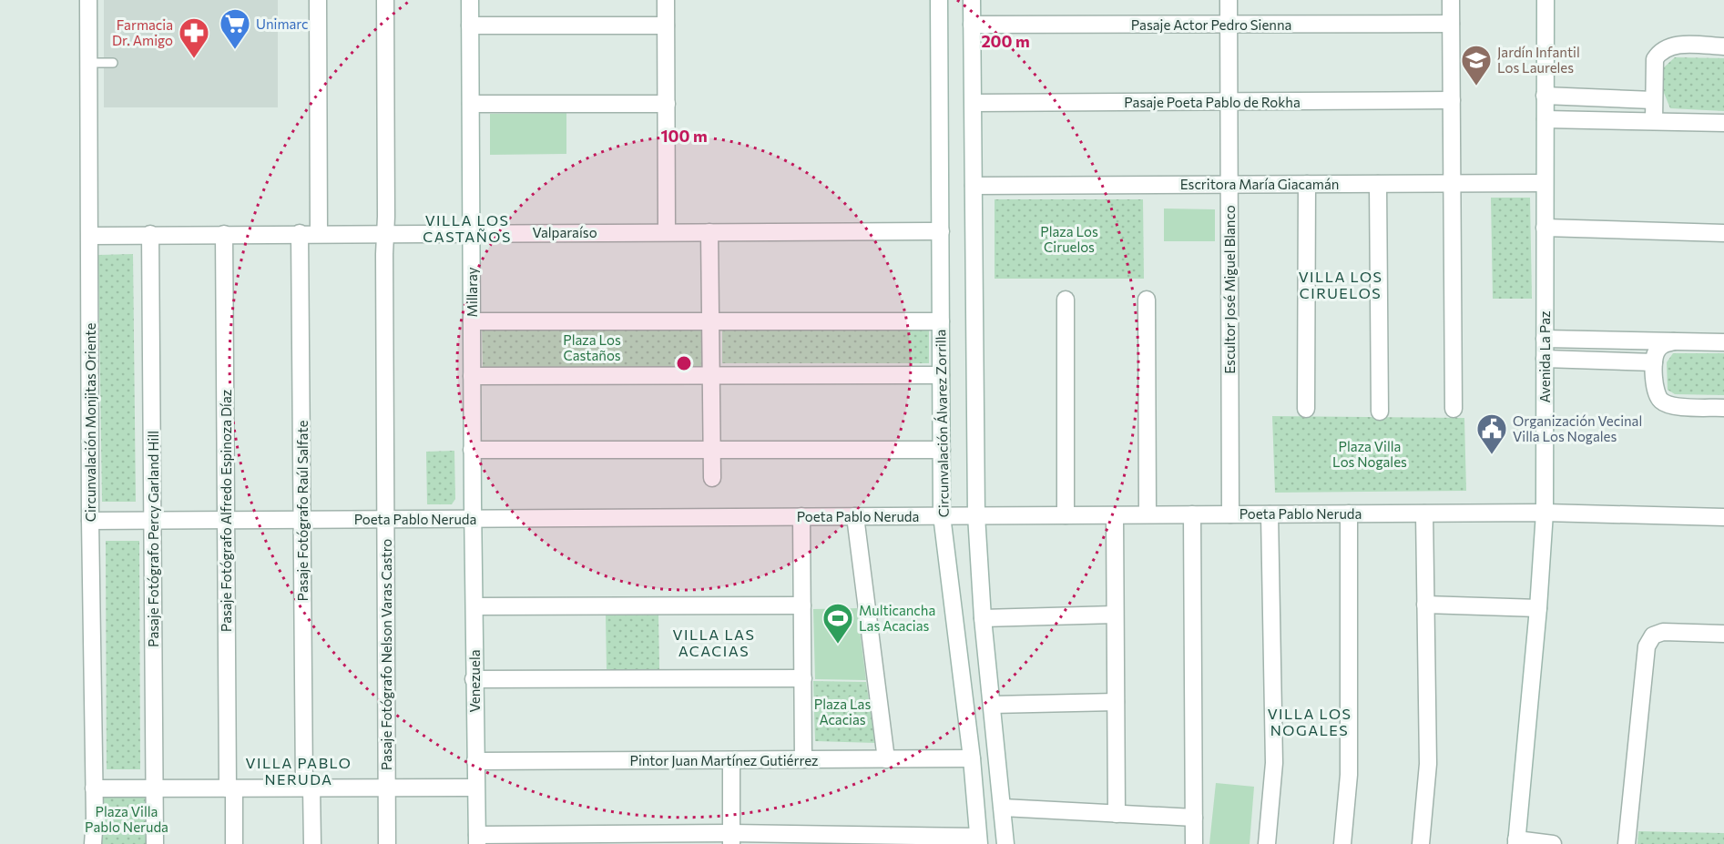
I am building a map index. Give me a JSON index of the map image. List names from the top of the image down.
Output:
{
  "streets": {
    "street": [
      "Pasaje Actor Pedro Sienna",
      "Pasaje Poeta Pablo de Rokha",
      "Escritora María Giacamán",
      "Valparaíso",
      "Escultor José Miguel Blanco",
      "Millaray",
      "Avenida La Paz",
      "Circunvalación Monjitas Oriente",
      "Circunvalación Álvarez Zorrilla",
      "Pasaje Fotógrafo Alfredo Espinoza Díaz",
      "Pasaje Fotógrafo Raúl Salfate",
      "Poeta Pablo Neruda",
      "Pasaje Fotógrafo Percy Garland Hill",
      "Pasaje Fotógrafo Nelson Varas Castro",
      "Venezuela",
      "Pintor Juan Martínez Gutiérrez"
    ]
  },
  "crossings": [
    ["Pasaje Actor Pedro Sienna", "Escultor José Miguel Blanco"],
    ["Pasaje Poeta Pablo de Rokha", "Escultor José Miguel Blanco"],
    ["Escritora María Giacamán", "Escultor José Miguel Blanco"],
    ["Escritora María Giacamán", "Avenida La Paz"],
    ["Valparaíso", "Millaray"],
    ["Valparaíso", "Circunvalación Monjitas Oriente"],
    ["Valparaíso", "Circunvalación Álvarez Zorrilla"],
    ["Valparaíso", "Pasaje Fotógrafo Alfredo Espinoza Díaz"],
    ["Valparaíso", "Pasaje Fotógrafo Raúl Salfate"],
    ["Valparaíso", "Pasaje Fotógrafo Percy Garland Hill"],
    ["Valparaíso", "Pasaje Fotógrafo Nelson Varas Castro"],
    ["Escultor José Miguel Blanco", "Poeta Pablo Neruda"],
    ["Millaray", "Poeta Pablo Neruda"],
    ["Millaray", "Venezuela"],
    ["Avenida La Paz", "Poeta Pablo Neruda"],
    ["Circunvalación Monjitas Oriente", "Poeta Pablo Neruda"],
    ["Circunvalación Álvarez Zorrilla", "Poeta Pablo Neruda"],
    ["Circunvalación Álvarez Zorrilla", "Pintor Juan Martínez Gutiérrez"],
    ["Pasaje Fotógrafo Alfredo Espinoza Díaz", "Poeta Pablo Neruda"],
    ["Pasaje Fotógrafo Raúl Salfate", "Poeta Pablo Neruda"],
    ["Poeta Pablo Neruda", "Pasaje Fotógrafo Percy Garland Hill"],
    ["Poeta Pablo Neruda", "Pasaje Fotógrafo Nelson Varas Castro"],
    ["Poeta Pablo Neruda", "Venezuela"],
    ["Venezuela", "Pintor Juan Martínez Gutiérrez"]
  ],
  "districts": [
    "VILLA LOS CASTAÑOS",
    "VILLA LOS CIRUELOS",
    "VILLA LAS ACACIAS",
    "VILLA LOS NOGALES",
    "VILLA PABLO NERUDA"
  ],
  "parks": [
    "Plaza Los Ciruelos",
    "Plaza Los Castaños",
    "Plaza Villa Los Nogales",
    "Plaza Las Acacias",
    "Plaza Villa Pablo Neruda"
  ],
  "places": {
    "supermarket": ["Unimarc"],
    "pharmacy": ["Farmacia Dr. Amigo"],
    "school or university": ["Jardín Infantil Los Laureles"],
    "public building": ["Organización Vecinal Villa Los Nogales"],
    "sports": ["Multicancha Las Acacias"]
  },
  "rings": ["200 m", "100 m"]
}
